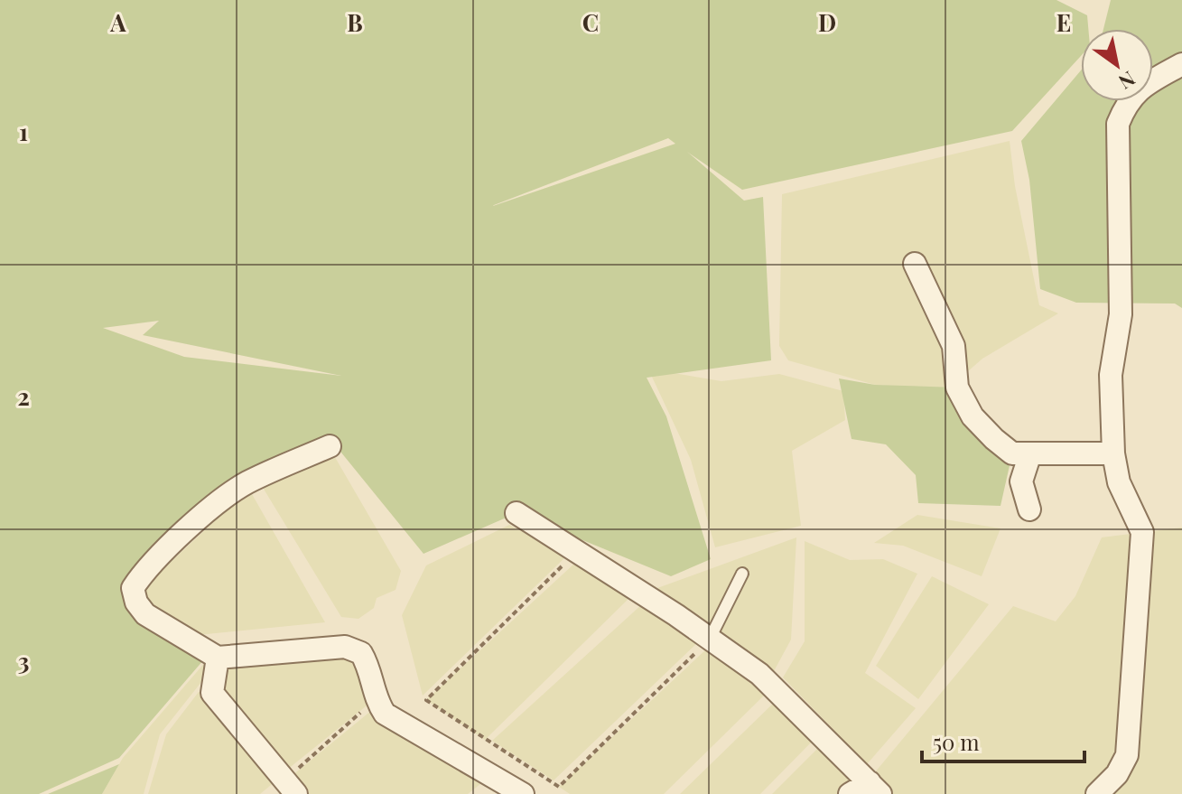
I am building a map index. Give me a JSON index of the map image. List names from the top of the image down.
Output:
{
  "scale_bar": "50 m",
  "north": "bottom right",
  "grid": {
    "columns": [
      "A",
      "B",
      "C",
      "D",
      "E"
    ],
    "rows": ["1", "2", "3"]
  }
}
